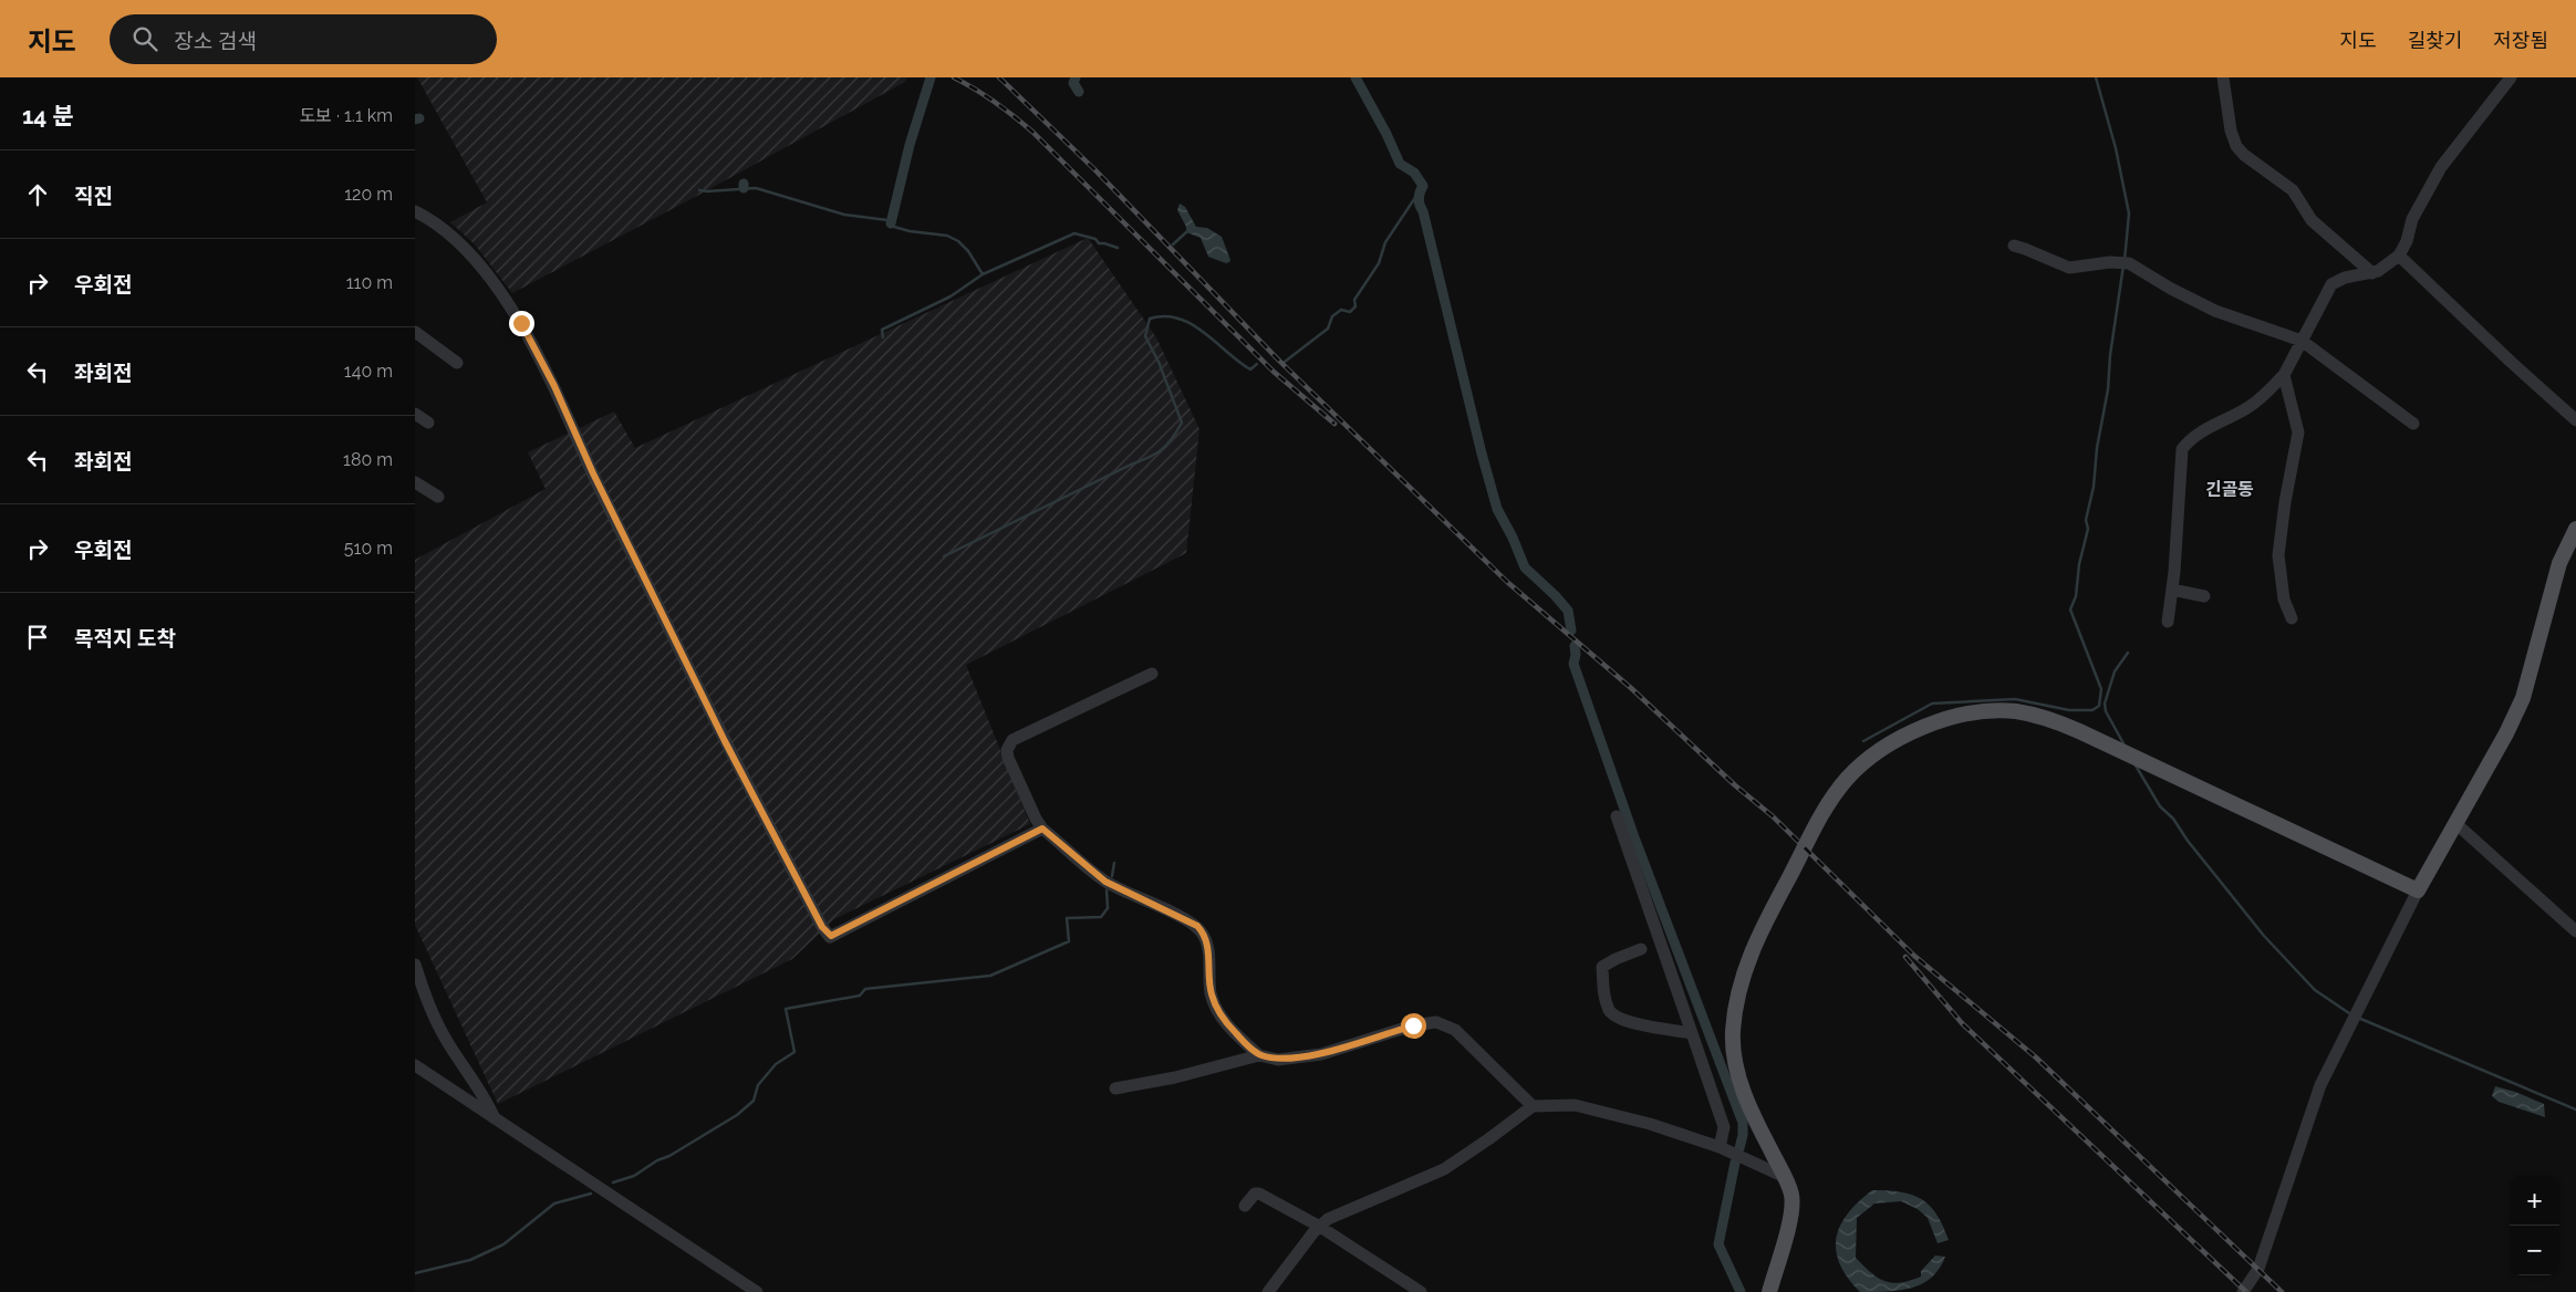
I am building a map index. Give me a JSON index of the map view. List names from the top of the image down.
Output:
{
  "districts": ["긴골동"],
  "page": {
    "header": "지도",
    "search": "장소 검색",
    "nav": ["지도", "길찾기", "저장됨"],
    "heading": ["14 분", "도보 · 1.1 km"],
    "list": [
      ["직진", "120 m"],
      ["우회전", "110 m"],
      ["좌회전", "140 m"],
      ["좌회전", "180 m"],
      ["우회전", "510 m"],
      "목적지 도착"
    ],
    "map_buttons": ["+", "−"]
  }
}
